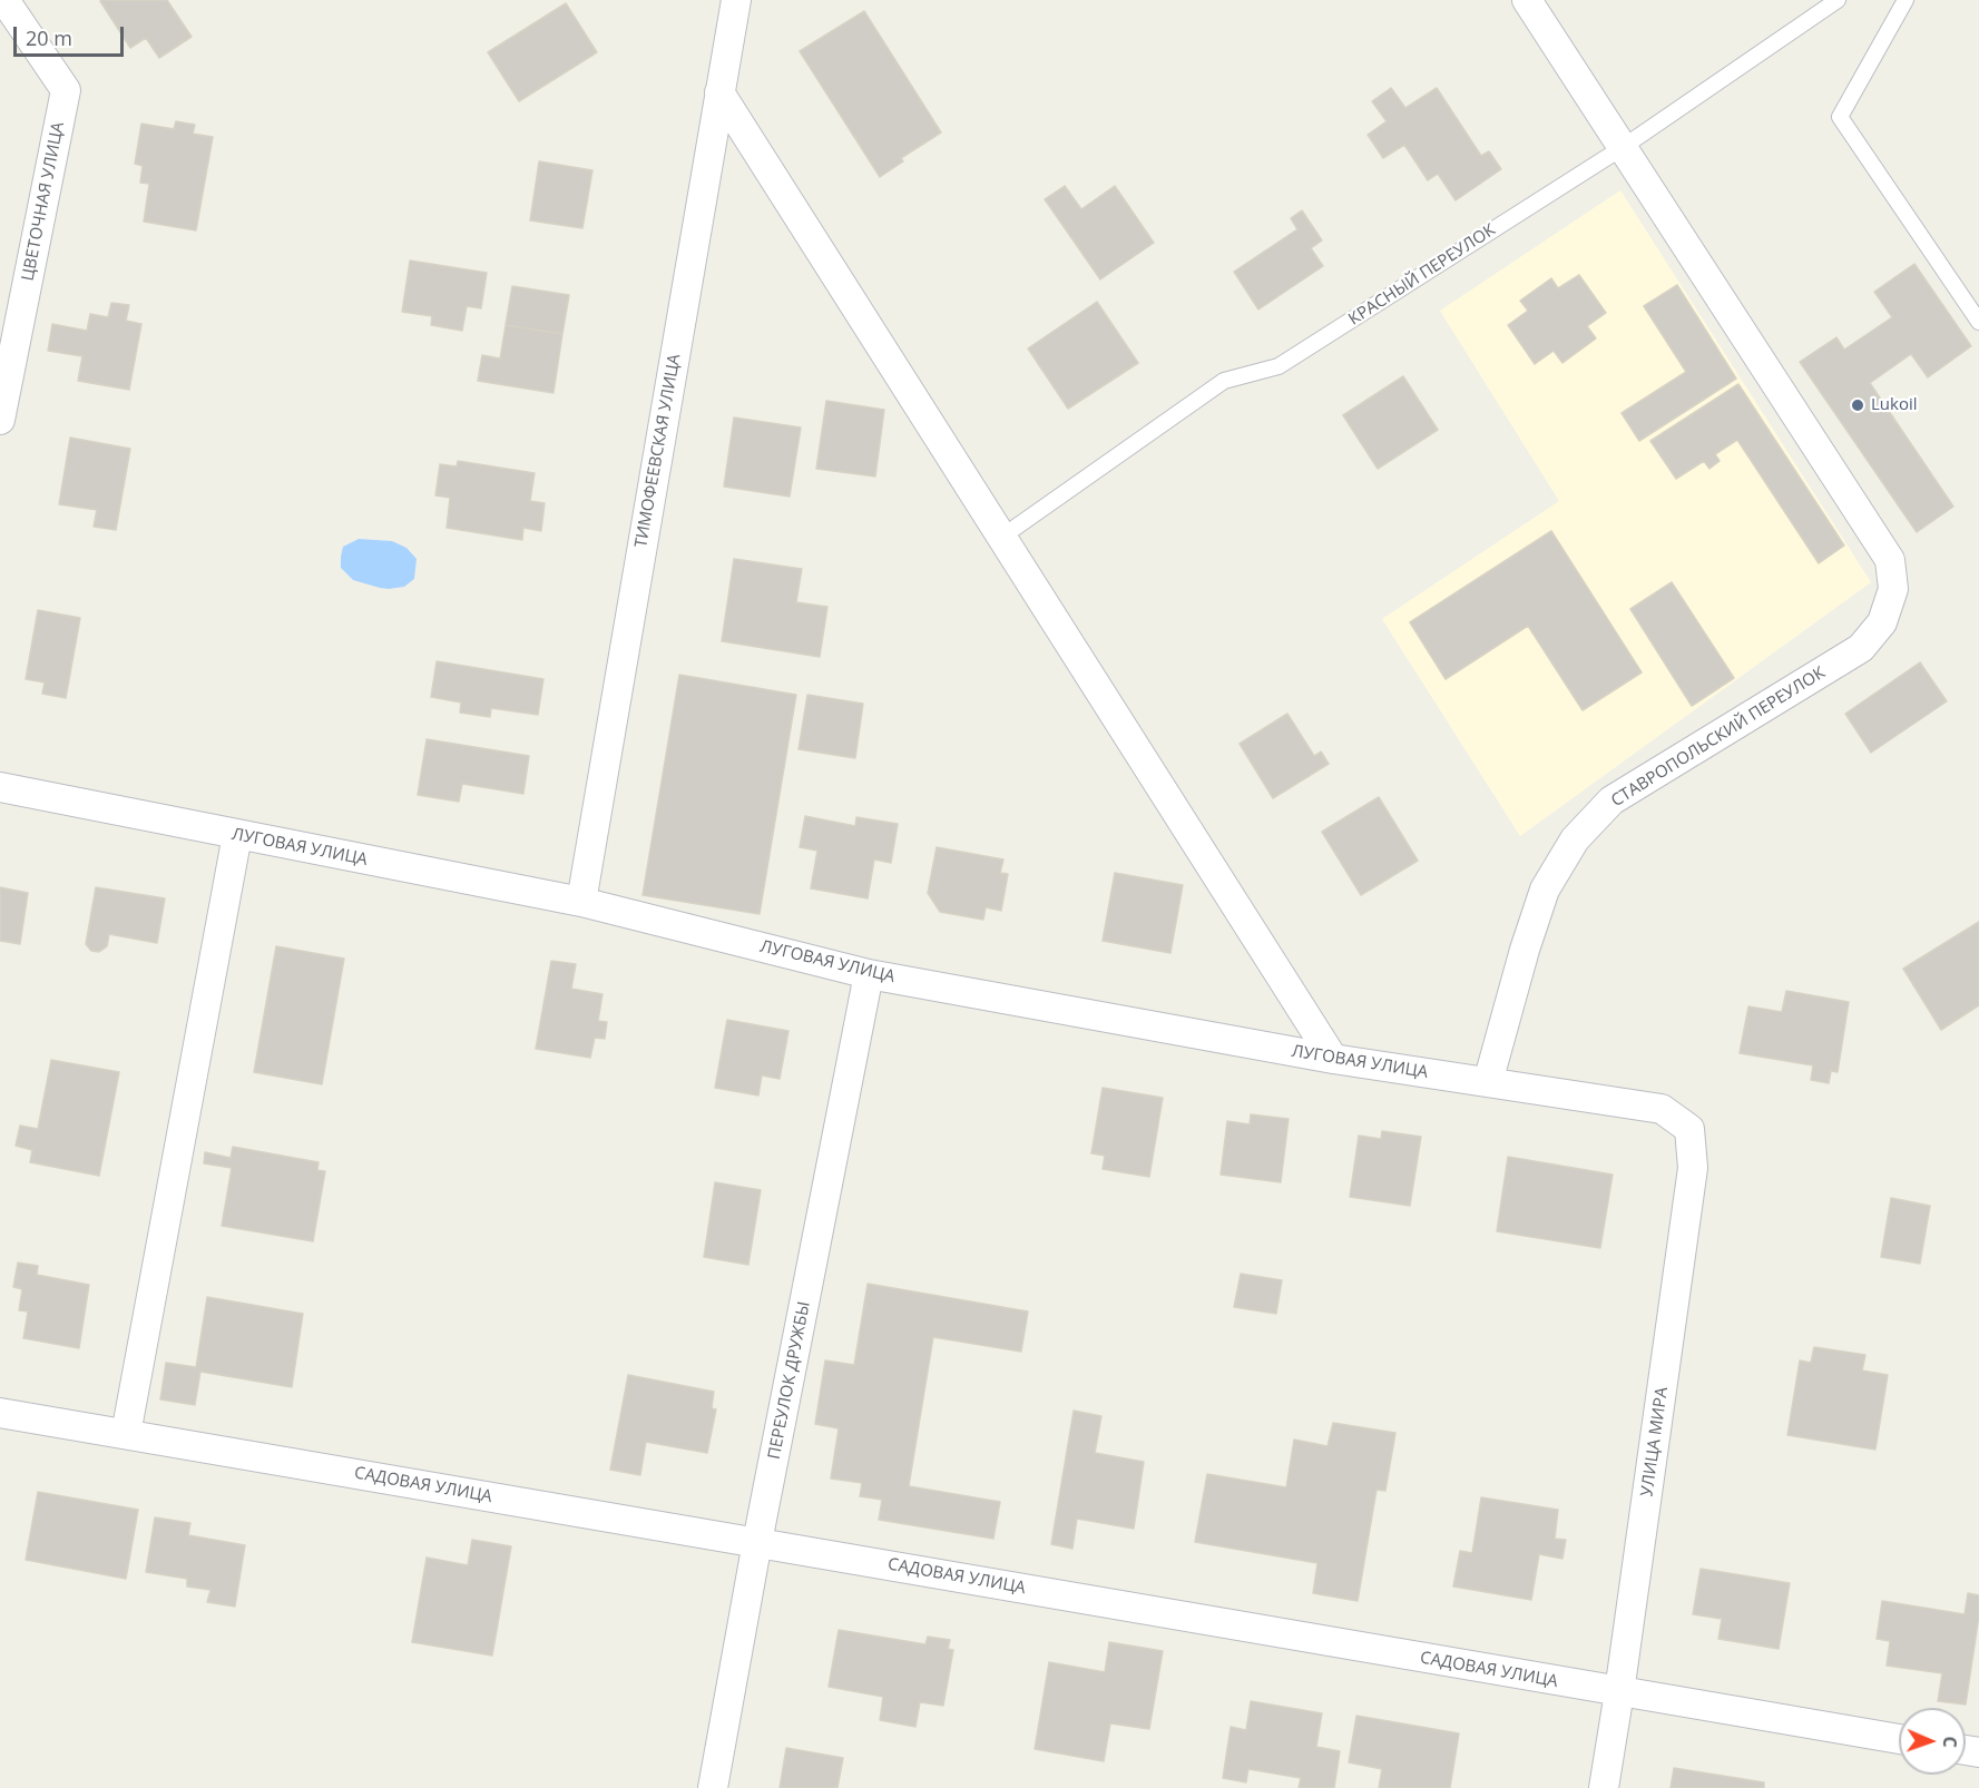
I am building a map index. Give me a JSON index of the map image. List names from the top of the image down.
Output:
{
  "streets": {
    "street": [
      "ЦВЕТОЧНАЯ УЛИЦА",
      "ТИМОФЕЕВСКАЯ УЛИЦА",
      "СТАВРОПОЛЬСКИЙ ПЕРЕУЛОК",
      "ЛУГОВАЯ УЛИЦА",
      "ПЕРЕУЛОК ДРУЖБЫ",
      "УЛИЦА МИРА",
      "САДОВАЯ УЛИЦА"
    ],
    "lane": ["КРАСНЫЙ ПЕРЕУЛОК"]
  },
  "crossings": [
    ["КРАСНЫЙ ПЕРЕУЛОК", "СТАВРОПОЛЬСКИЙ ПЕРЕУЛОК"],
    ["ТИМОФЕЕВСКАЯ УЛИЦА", "ЛУГОВАЯ УЛИЦА"],
    ["СТАВРОПОЛЬСКИЙ ПЕРЕУЛОК", "ЛУГОВАЯ УЛИЦА"],
    ["ЛУГОВАЯ УЛИЦА", "ПЕРЕУЛОК ДРУЖБЫ"],
    ["ЛУГОВАЯ УЛИЦА", "УЛИЦА МИРА"],
    ["ПЕРЕУЛОК ДРУЖБЫ", "САДОВАЯ УЛИЦА"],
    ["УЛИЦА МИРА", "САДОВАЯ УЛИЦА"]
  ],
  "places": ["Lukoil"],
  "scale_bar": "20 m",
  "north": "right"
}
